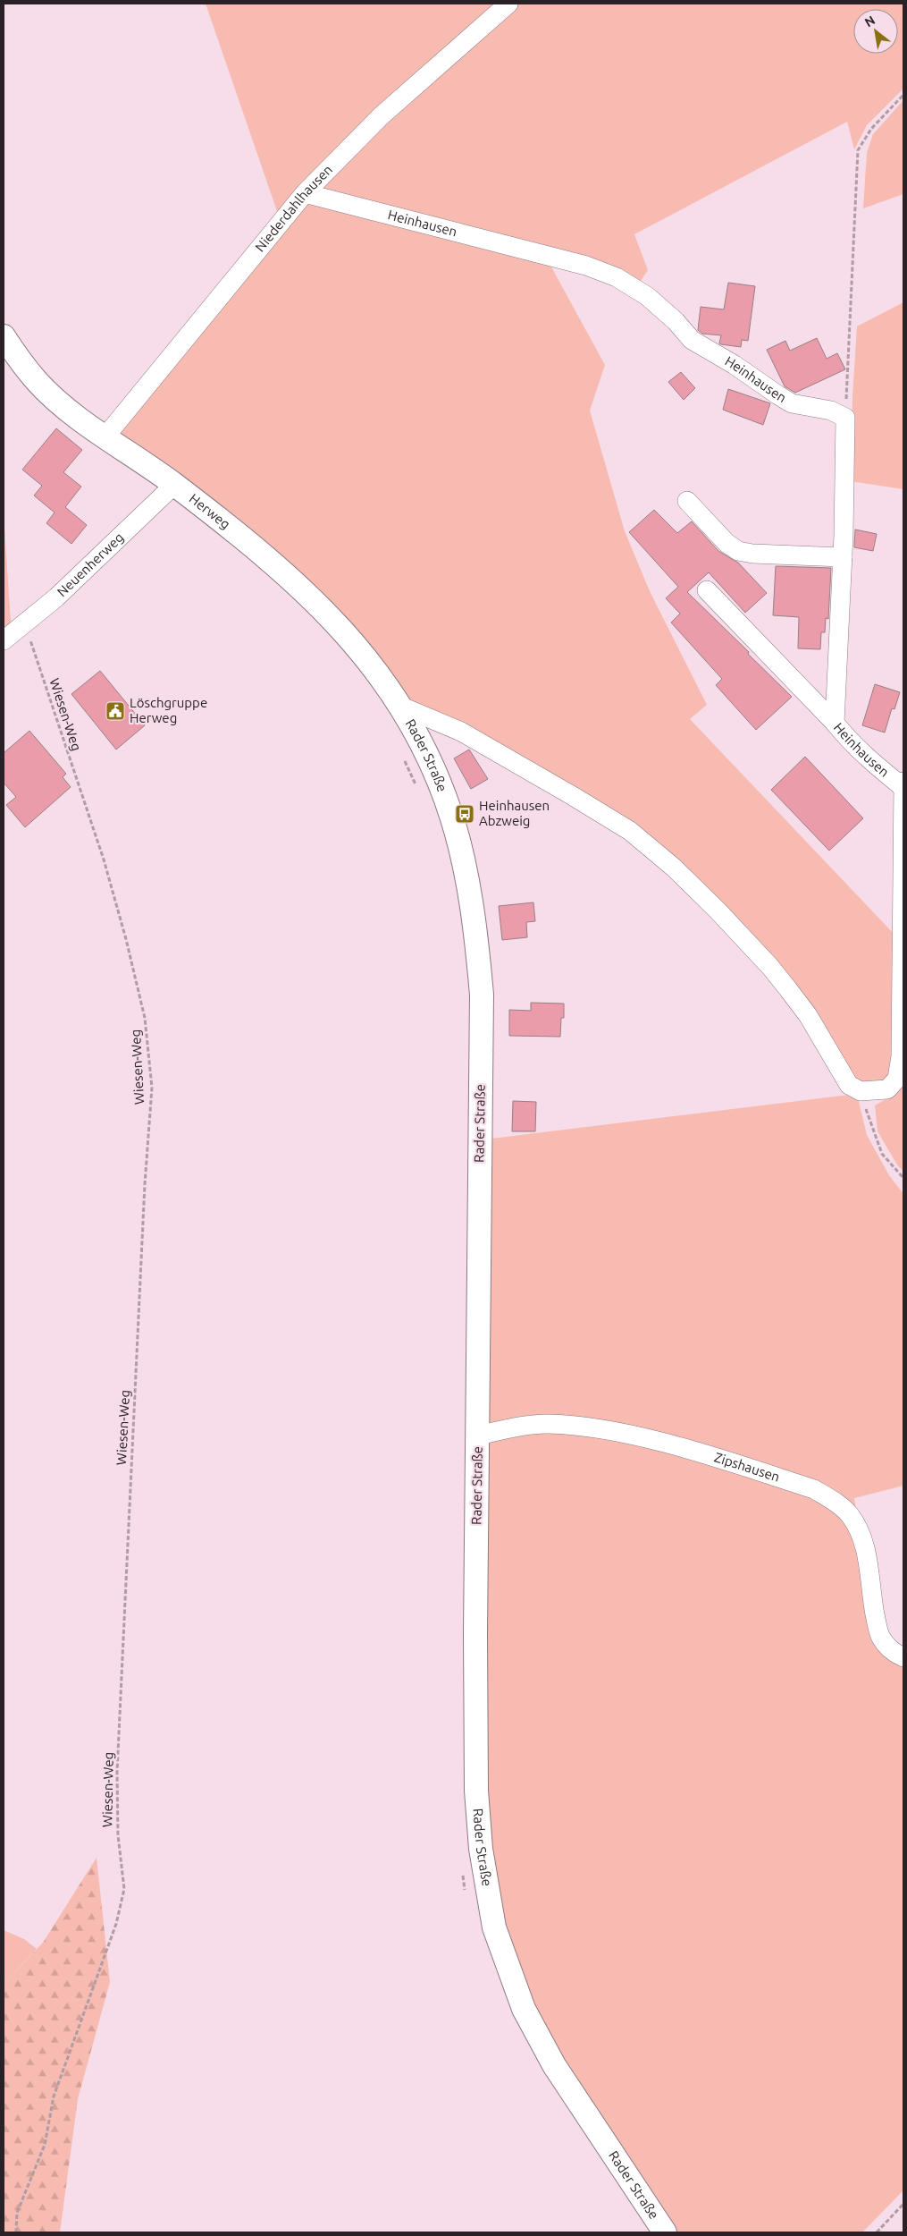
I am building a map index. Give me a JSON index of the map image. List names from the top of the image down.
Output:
{
  "streets": {
    "main road": ["Herweg", "Rader Straße"],
    "street": [
      "Niederdahlhausen",
      "Heinhausen",
      "Neuenherweg",
      "Zipshausen"
    ],
    "path": ["Wiesen-Weg"]
  },
  "crossings": [
    ["Niederdahlhausen", "Heinhausen"],
    ["Niederdahlhausen", "Herweg"],
    ["Herweg", "Neuenherweg"],
    ["Herweg", "Rader Straße"],
    ["Neuenherweg", "Wiesen-Weg"],
    ["Rader Straße", "Zipshausen"]
  ],
  "places": {
    "public building": ["Löschgruppe Herweg"],
    "bus stop": ["Heinhausen Abzweig"]
  },
  "north": "top left"
}
